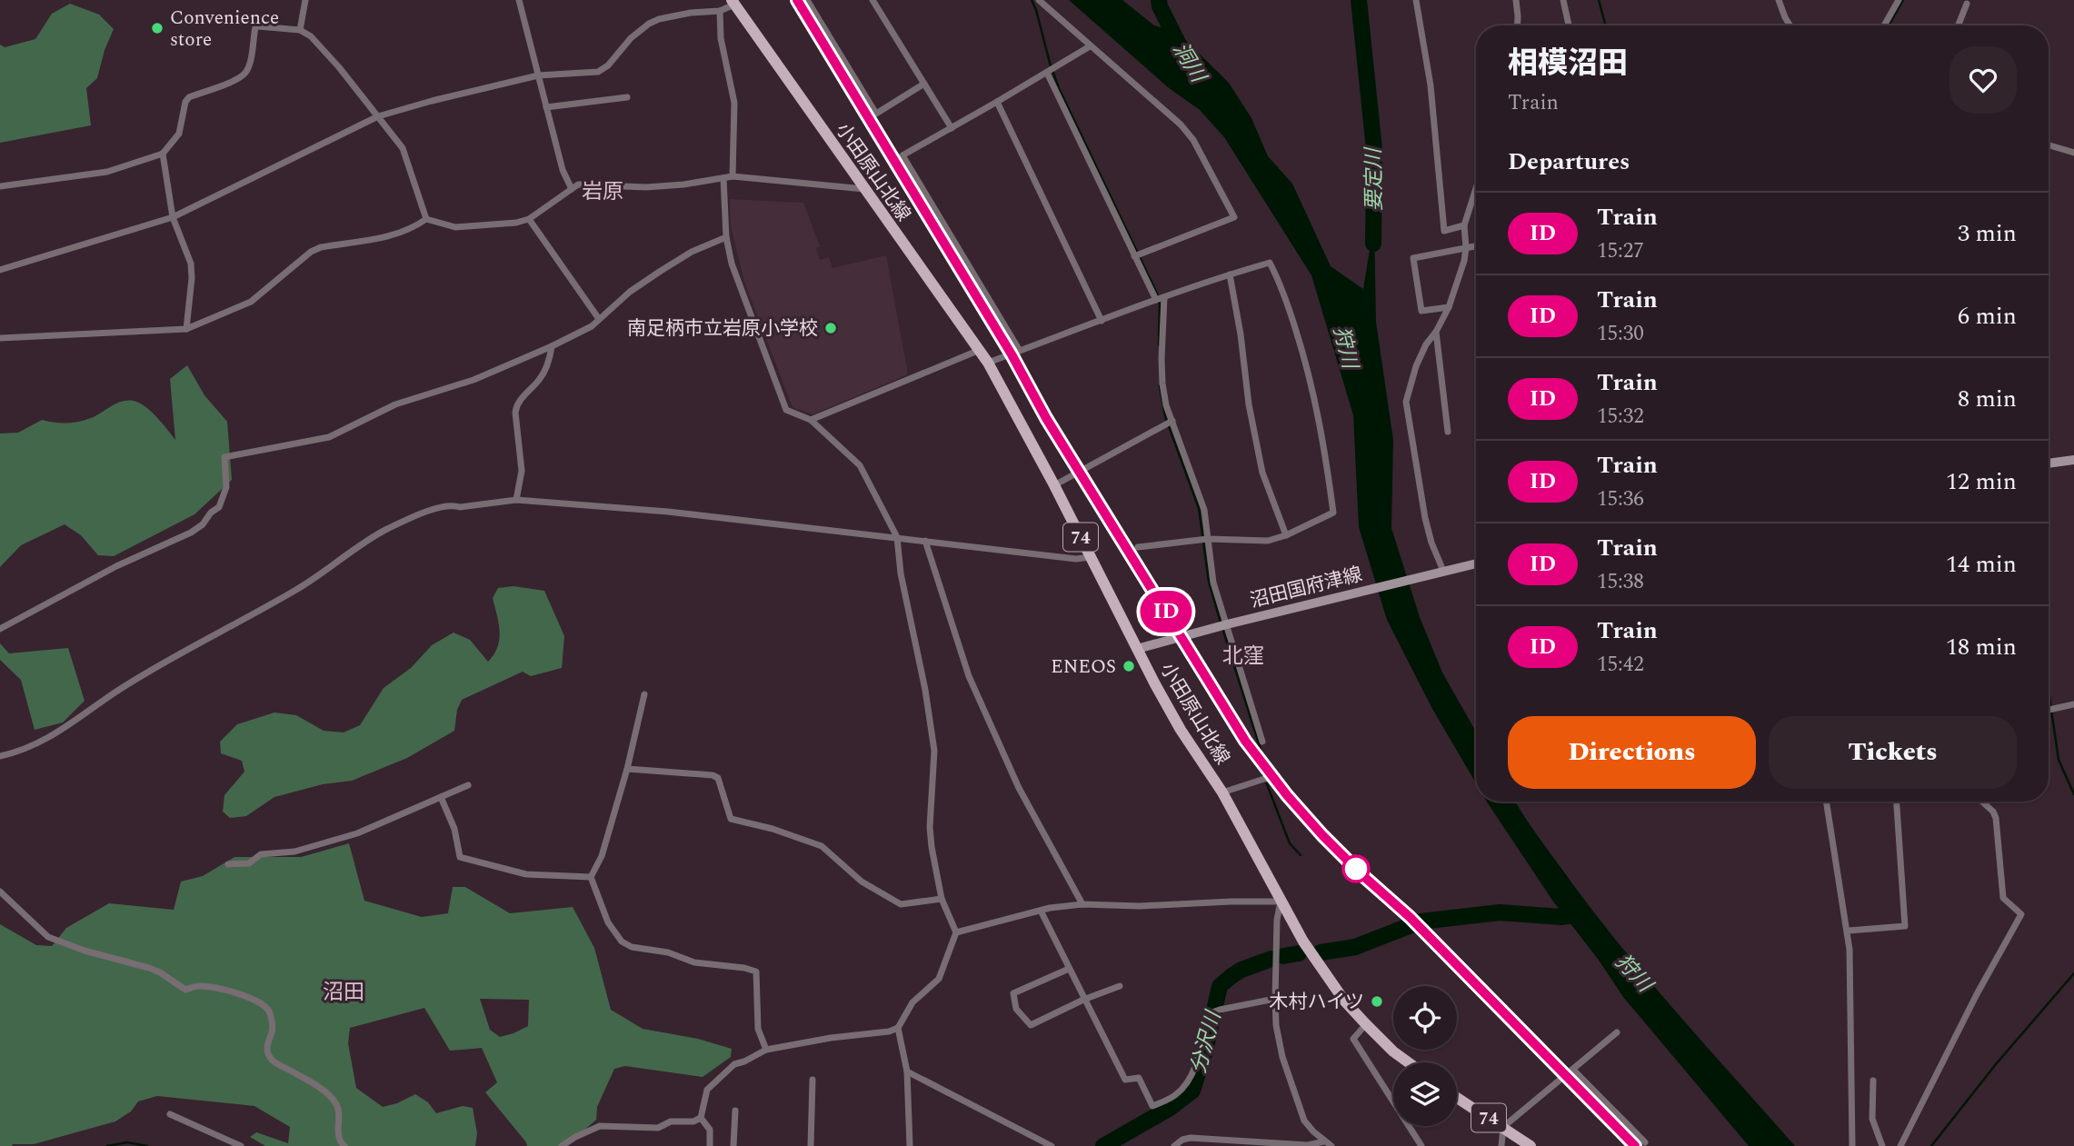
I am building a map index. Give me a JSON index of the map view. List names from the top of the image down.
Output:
{
  "streets": {
    "main road": ["小田原山北線", "74", "沼田国府津線"]
  },
  "crossings": [
    ["小田原山北線", "沼田国府津線"]
  ],
  "districts": ["岩原", "北窪", "沼田"],
  "water": [
    "洞川",
    "要定川",
    "狩川",
    "分沢川"
  ],
  "places": [
    "Convenience store",
    "南足柄市立岩原小学校",
    "ENEOS",
    "木村ハイツ"
  ],
  "page": {
    "on_map": "ID",
    "heading": [
      ["相模沼田", "Train"],
      "Departures"
    ],
    "list": [
      {
        "mark": "ID",
        "name": "Train",
        "note": "15:27",
        "value": "3 min"
      },
      {
        "mark": "ID",
        "name": "Train",
        "note": "15:30",
        "value": "6 min"
      },
      {
        "mark": "ID",
        "name": "Train",
        "note": "15:32",
        "value": "8 min"
      },
      {
        "mark": "ID",
        "name": "Train",
        "note": "15:36",
        "value": "12 min"
      },
      {
        "mark": "ID",
        "name": "Train",
        "note": "15:38",
        "value": "14 min"
      },
      {
        "mark": "ID",
        "name": "Train",
        "note": "15:42",
        "value": "18 min"
      }
    ],
    "buttons": ["Directions", "Tickets"]
  }
}
